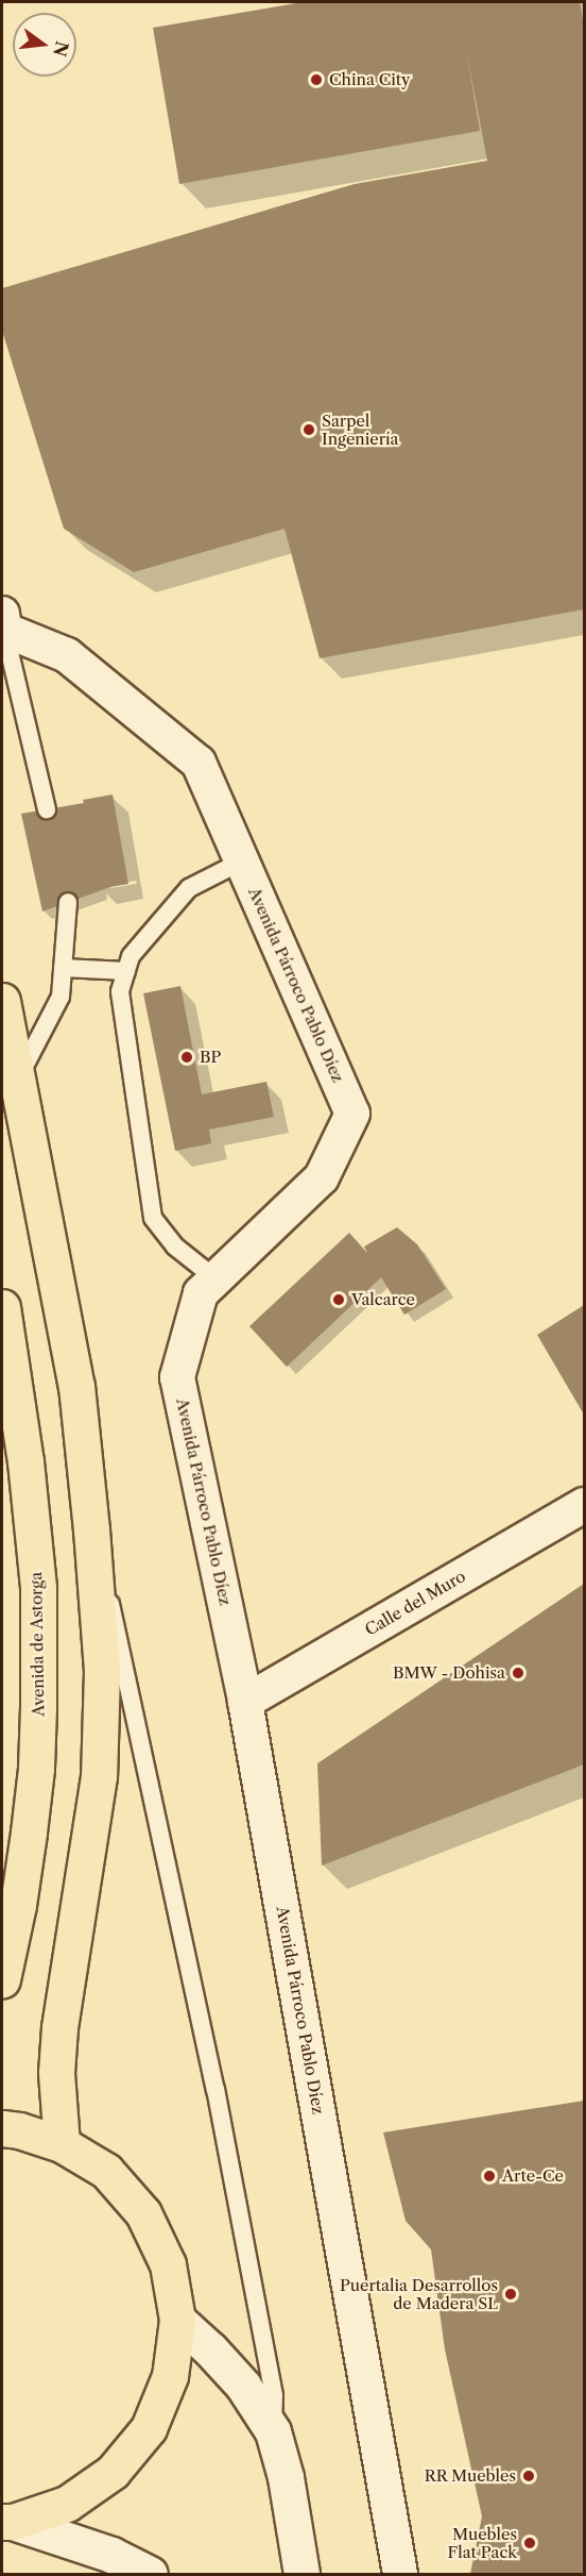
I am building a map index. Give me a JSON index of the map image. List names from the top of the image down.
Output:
{
  "streets": {
    "highway": ["Avenida de Astorga"],
    "street": ["Avenida Párroco Pablo Díez", "Calle del Muro"]
  },
  "crossings": [
    ["Avenida Párroco Pablo Díez", "Calle del Muro"]
  ],
  "places": [
    "China City",
    "Sarpel Ingeniería",
    "BP",
    "Valcarce",
    "BMW - Dohisa",
    "Arte-Ce",
    "Puertalia Desarrollos de Madera SL",
    "RR Muebles",
    "Muebles Flat Pack"
  ],
  "north": "right"
}
